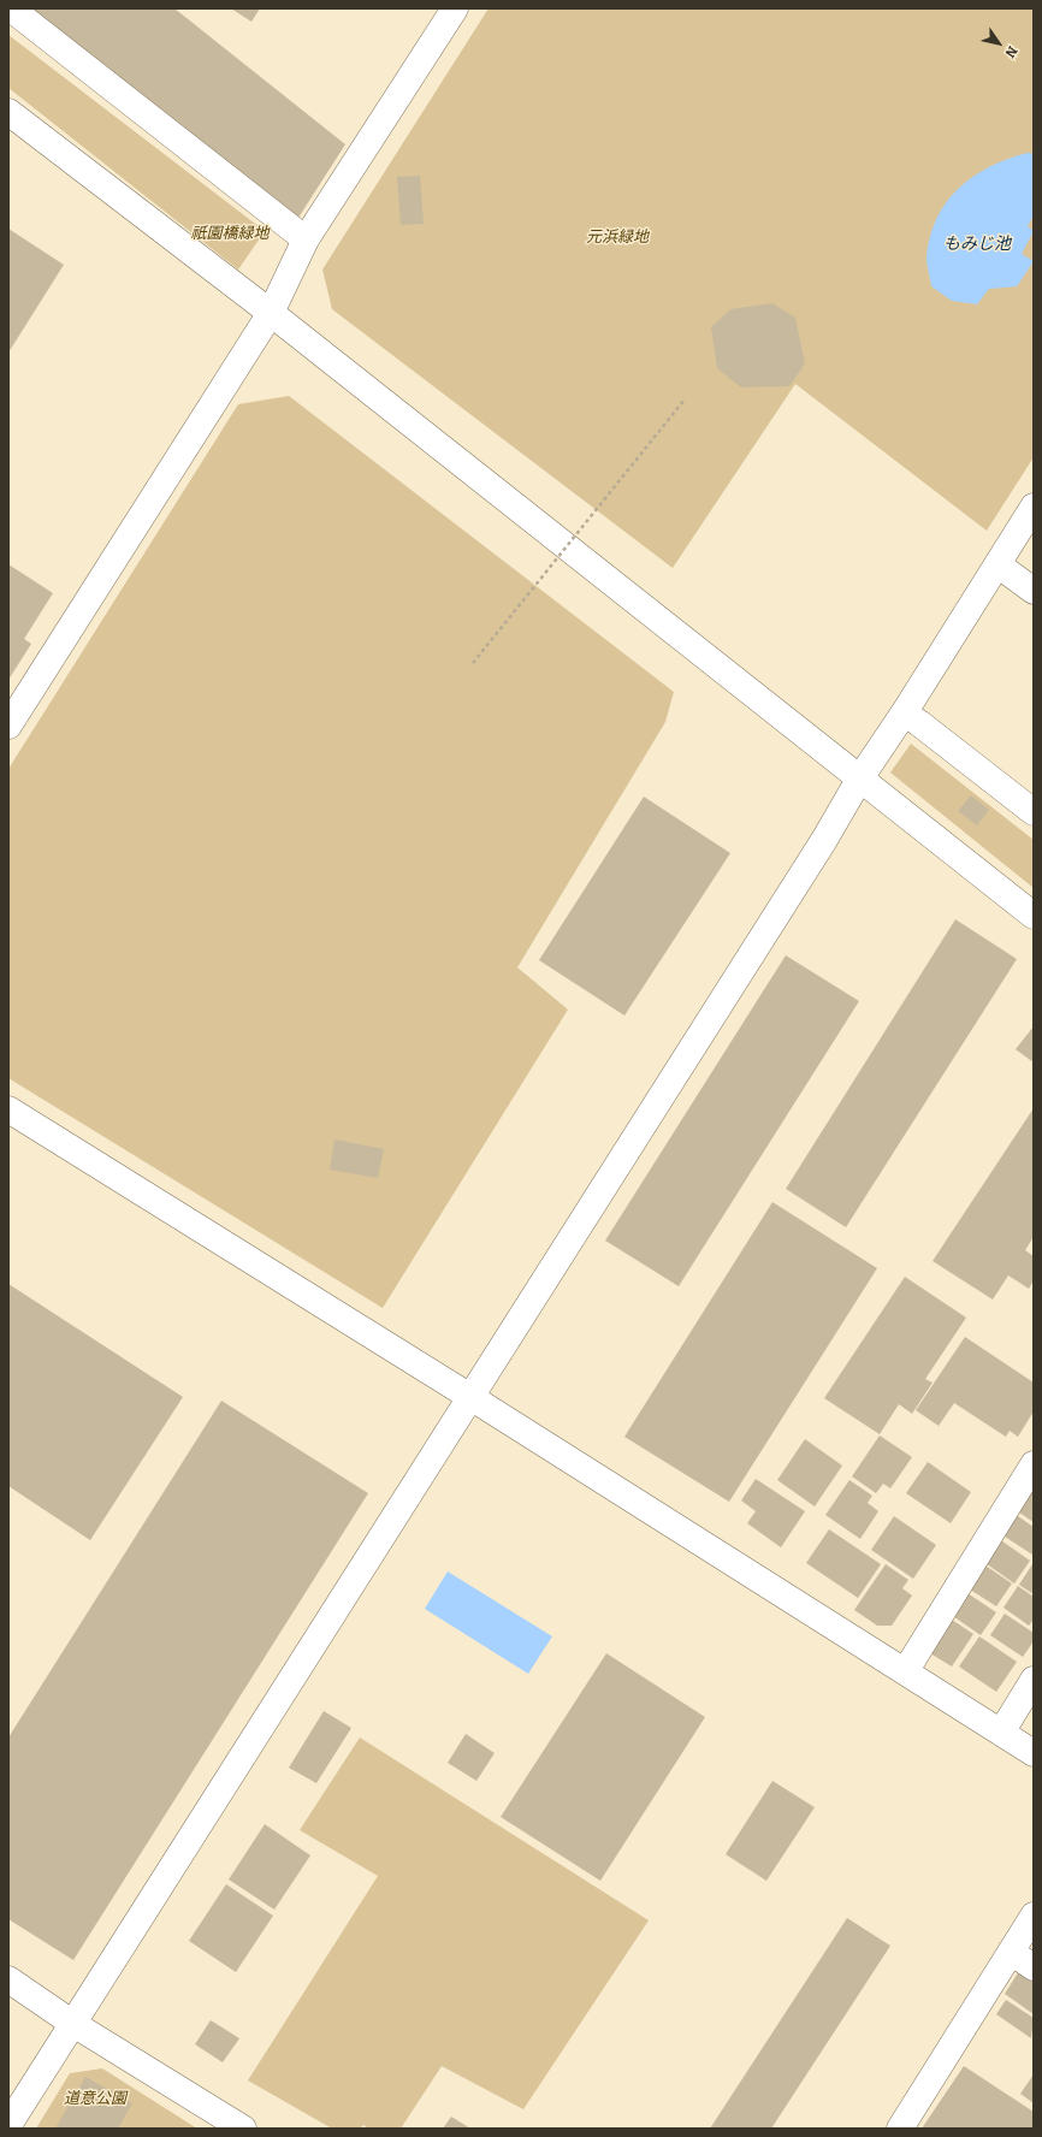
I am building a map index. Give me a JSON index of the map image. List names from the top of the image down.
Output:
{
  "water": ["もみじ池"],
  "parks": ["祇園橋緑地", "元浜緑地", "道意公園"],
  "north": "bottom right"
}
